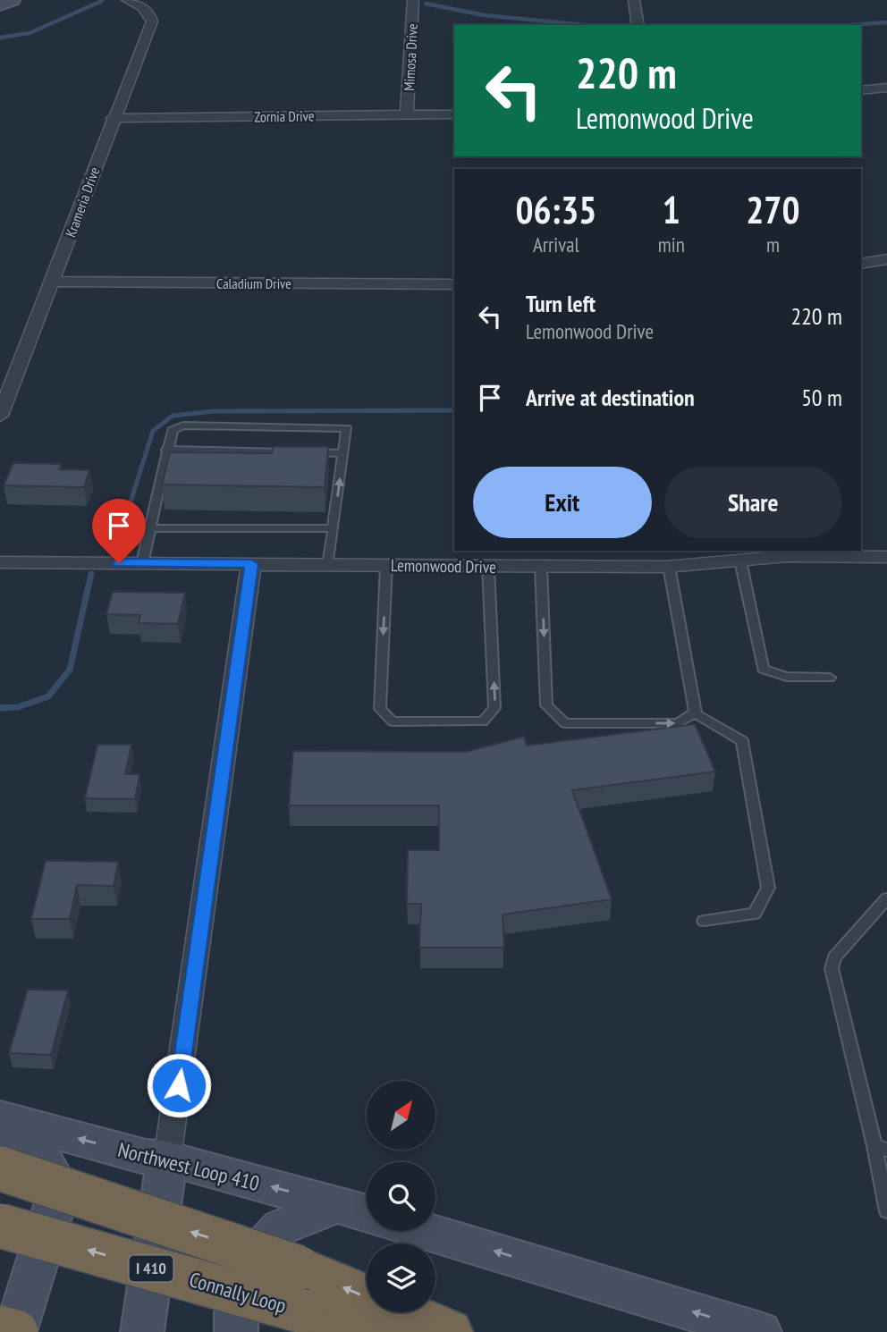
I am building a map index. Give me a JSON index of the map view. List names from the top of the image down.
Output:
{
  "streets": {
    "highway": ["I 410", "Connally Loop"],
    "main road": ["Northwest Loop 410"],
    "street": [
      "Mimosa Drive",
      "Zornia Drive",
      "Krameria Drive",
      "Caladium Drive",
      "Lemonwood Drive"
    ]
  },
  "crossings": [
    ["Mimosa Drive", "Zornia Drive"],
    ["Zornia Drive", "Krameria Drive"],
    ["Krameria Drive", "Caladium Drive"]
  ],
  "one_way": ["Northwest Loop 410"],
  "north": "top right",
  "page": {
    "turn": ["220 m", "Lemonwood Drive"],
    "eta": [
      "06:35",
      "Arrival",
      "1",
      "min",
      "270",
      "m"
    ],
    "list": [
      {
        "name": "Turn left",
        "note": "Lemonwood Drive",
        "value": "220 m"
      },
      {
        "name": "Arrive at destination",
        "value": "50 m"
      }
    ],
    "buttons": ["Exit", "Share"]
  }
}
